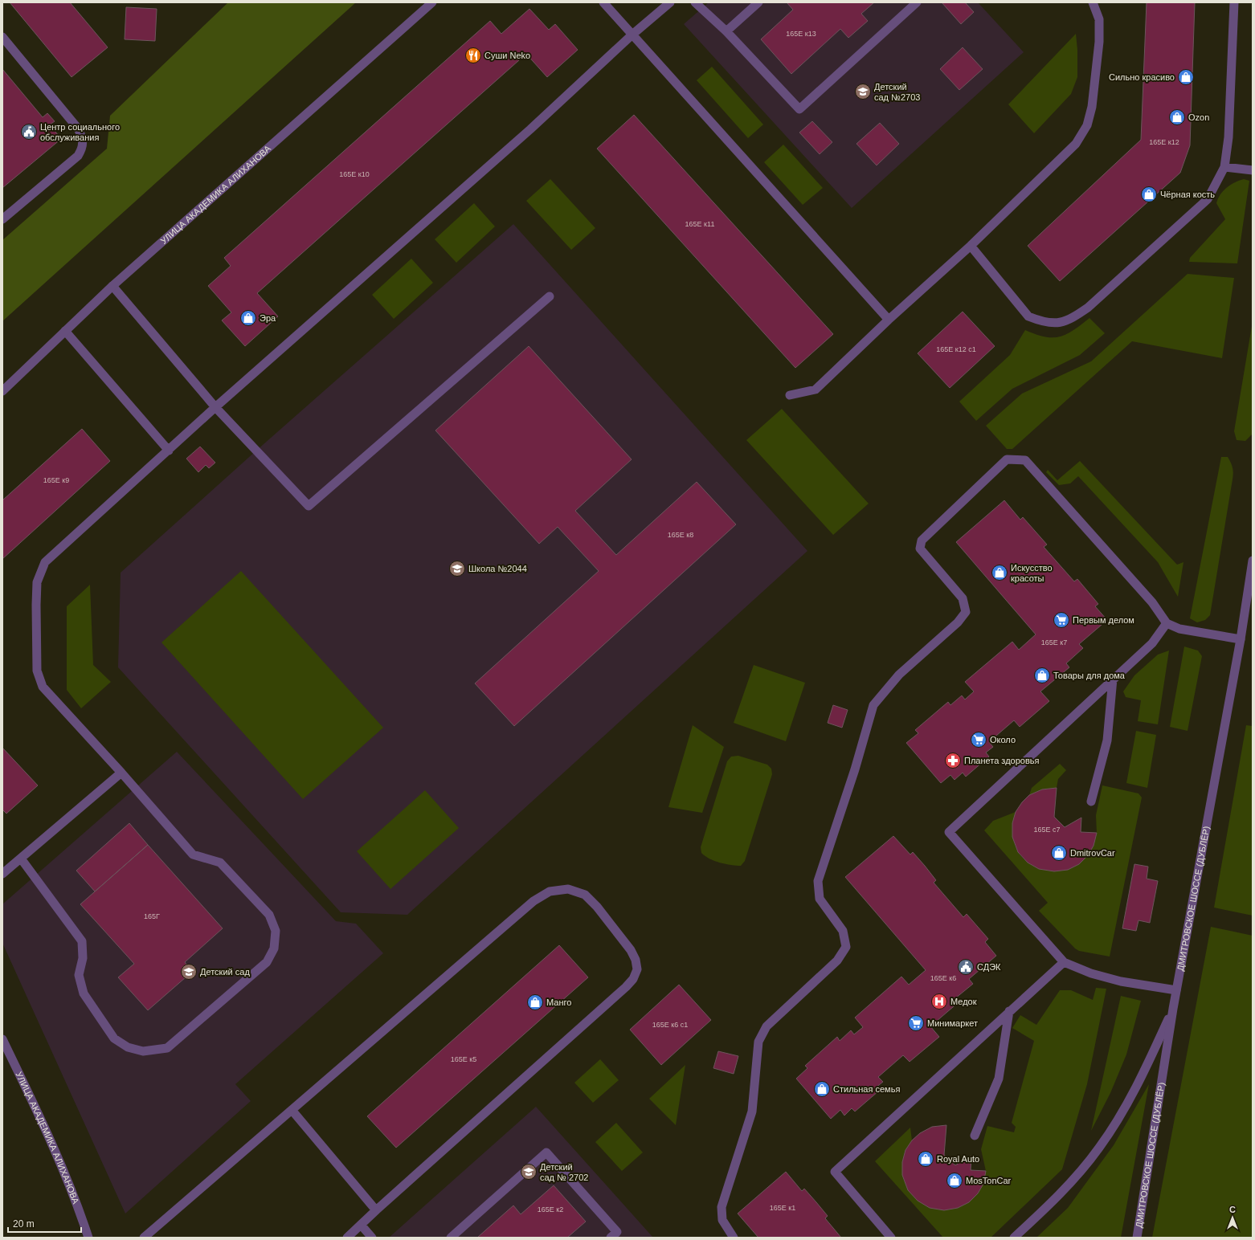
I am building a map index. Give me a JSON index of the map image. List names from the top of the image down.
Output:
{
  "streets": {
    "street": ["УЛИЦА АКАДЕМИКА АЛИХАНОВА", "ДМИТРОВСКОЕ ШОССЕ (ДУБЛЁР)"]
  },
  "places": {
    "restaurant": ["Суши Neko"],
    "shop": [
      "Сильно красиво",
      "Ozon",
      "Чёрная кость",
      "Эра",
      "Искусство красоты",
      "Товары для дома",
      "DmitrovCar",
      "Манго",
      "Стильная семья",
      "Royal Auto",
      "MosTonCar"
    ],
    "school or university": [
      "Детский сад №2703",
      "Школа №2044",
      "Детский сад",
      "Детский сад № 2702"
    ],
    "public building": ["Центр социального обслуживания", "СДЭК"],
    "supermarket": ["Первым делом", "Около", "Минимаркет"],
    "pharmacy": ["Планета здоровья"],
    "hospital": ["Медок"]
  },
  "house_numbers": [
    "165Е к13",
    "165Е к12",
    "165Е к10",
    "165Е к11",
    "165Е к12 с1",
    "165Е к9",
    "165Е к8",
    "165Е к7",
    "165Е с7",
    "165Г",
    "165Е к6",
    "165Е к6 с1",
    "165Е к5",
    "165Е к1",
    "165Е к2"
  ],
  "scale_bar": "20 m",
  "north": "top"
}
